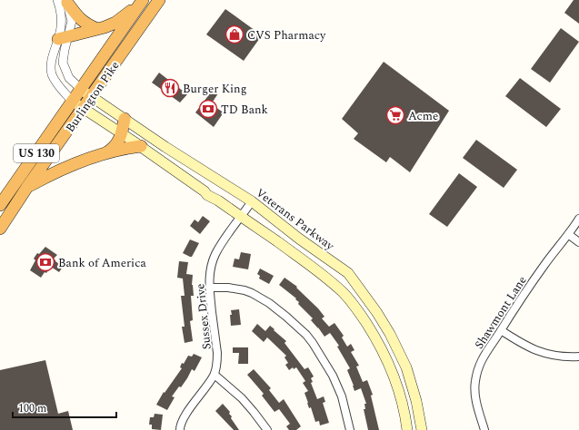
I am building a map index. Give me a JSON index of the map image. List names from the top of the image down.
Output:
{
  "streets": {
    "highway": ["Burlington Pike", "US 130"],
    "main road": ["Veterans Parkway"],
    "street": ["Shawmont Lane", "Sussex Drive"]
  },
  "crossings": [
    ["Burlington Pike", "Veterans Parkway"],
    ["Veterans Parkway", "Sussex Drive"]
  ],
  "places": {
    "shop": ["CVS Pharmacy"],
    "restaurant": ["Burger King"],
    "bank": ["TD Bank", "Bank of America"],
    "supermarket": ["Acme"]
  },
  "scale_bar": "100 m"
}
